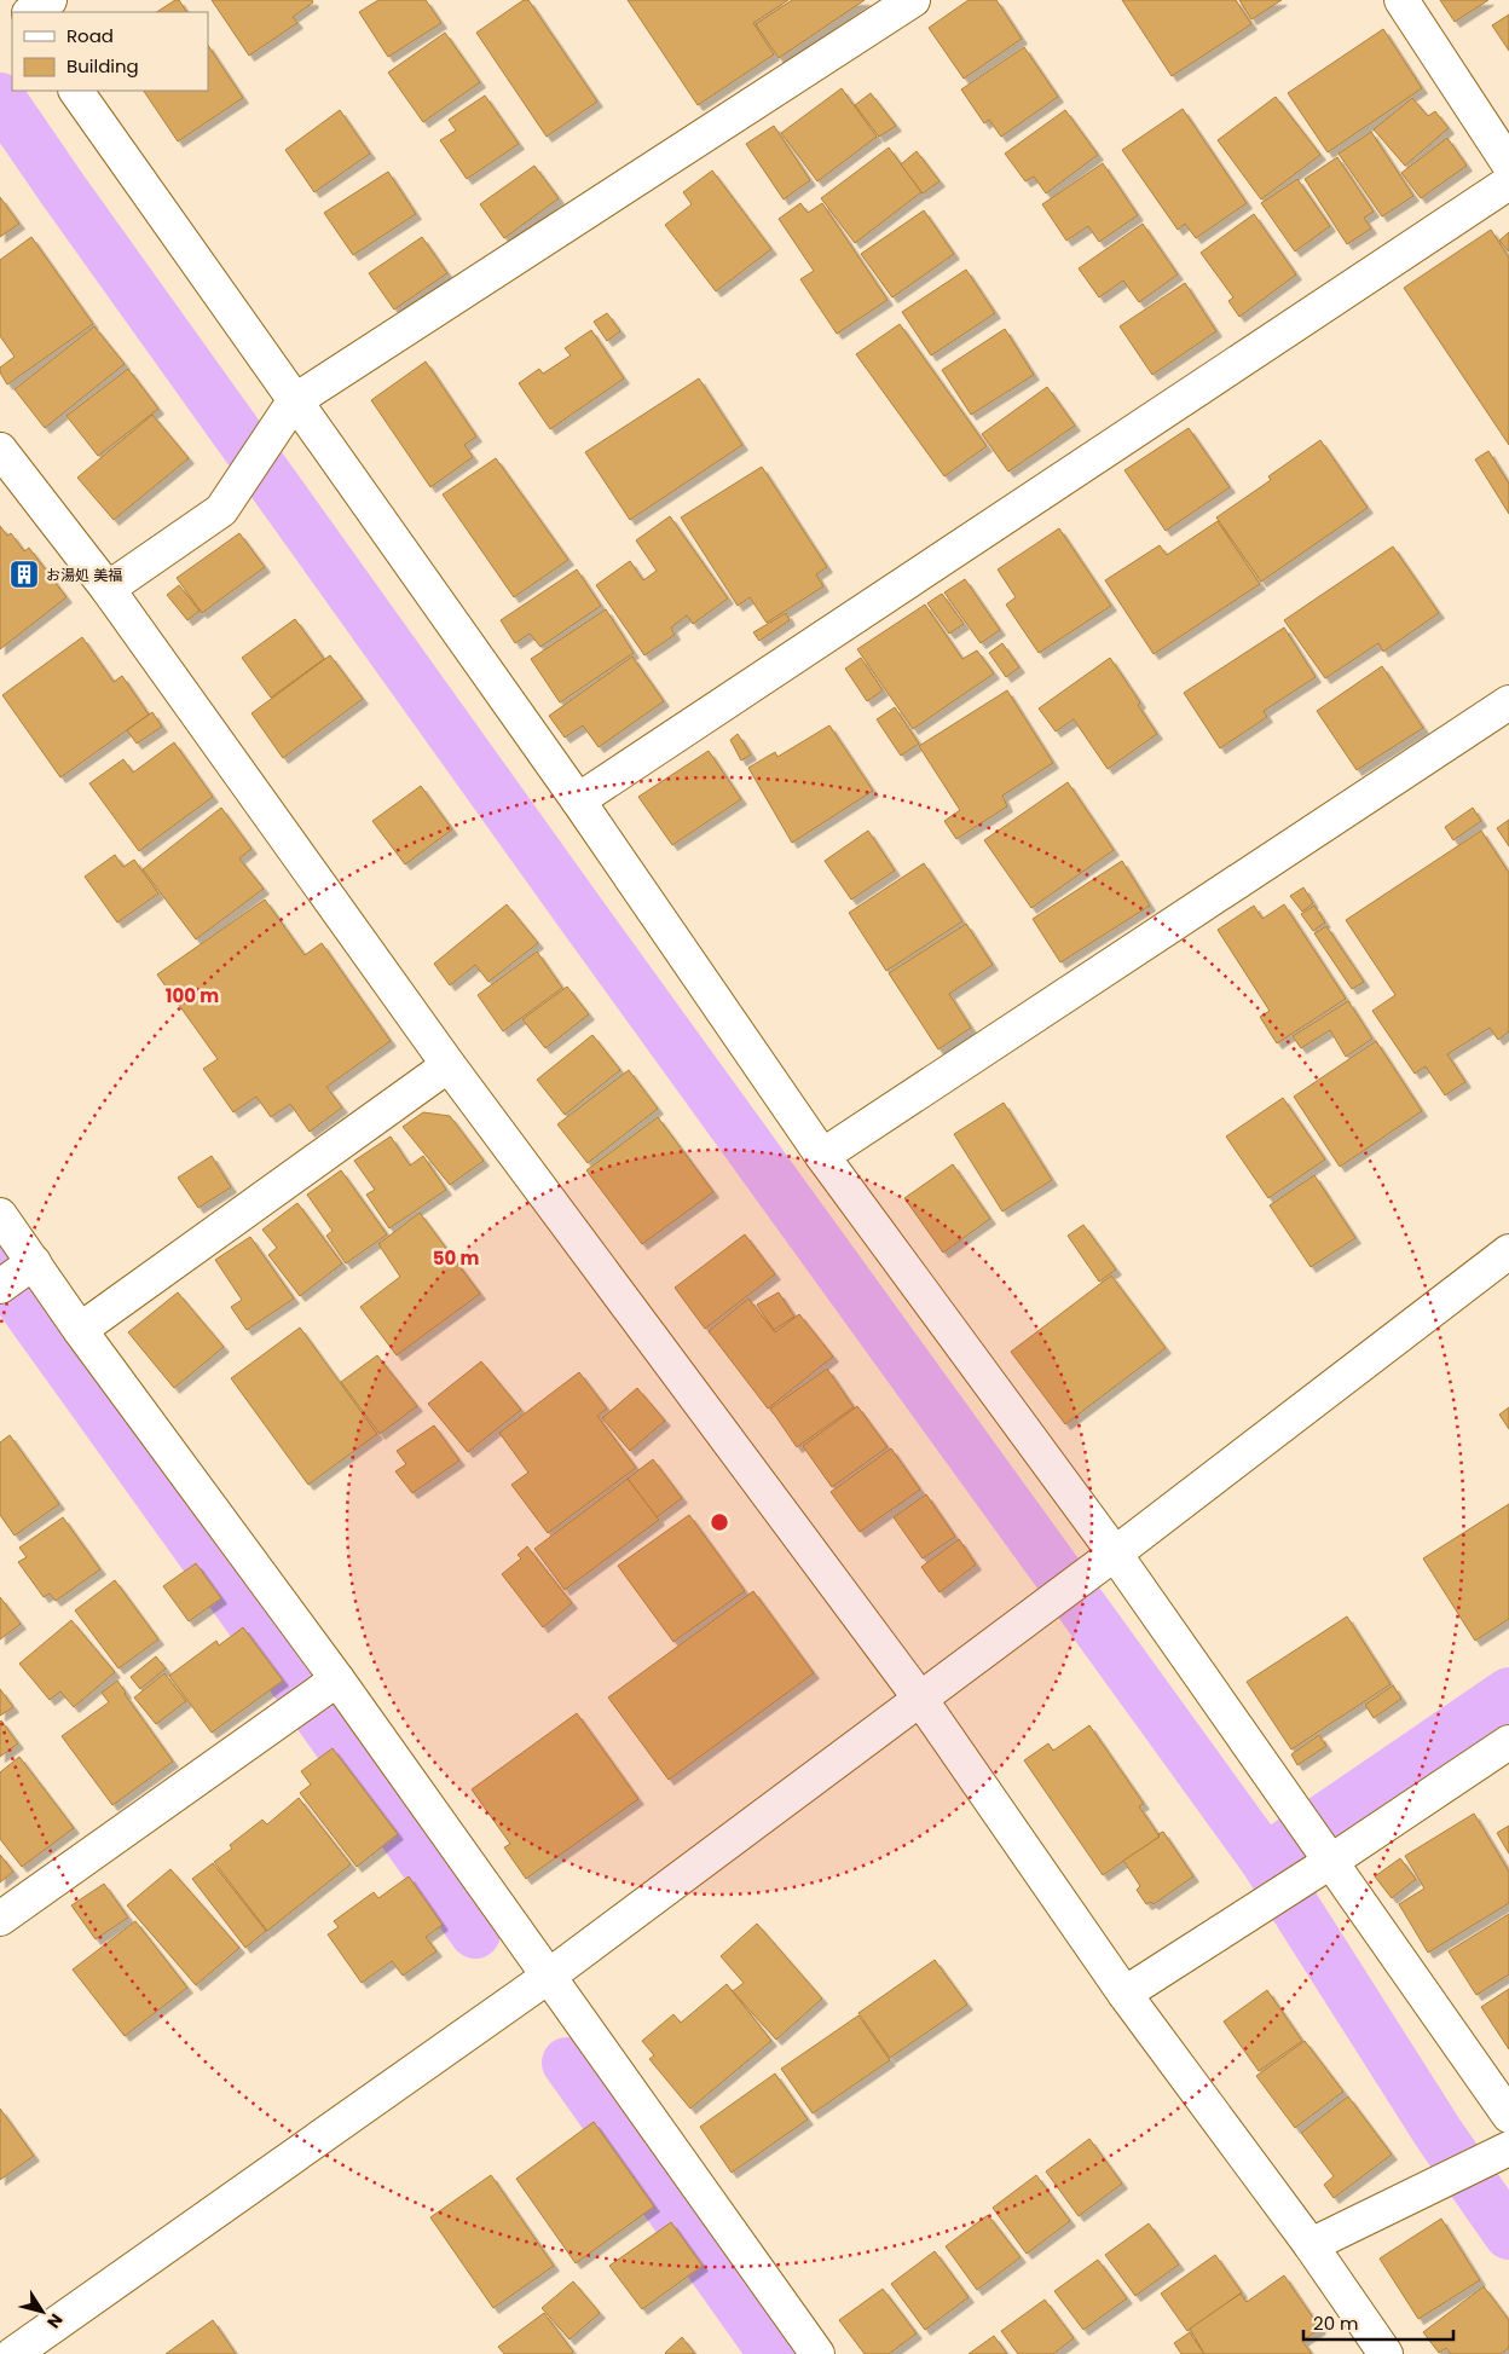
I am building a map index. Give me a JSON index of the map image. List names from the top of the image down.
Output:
{
  "places": {
    "building": ["お湯処 美福"]
  },
  "legend": ["Road", "Building"],
  "scale_bar": "20 m",
  "north": "bottom right",
  "rings": ["100 m", "50 m"]
}
